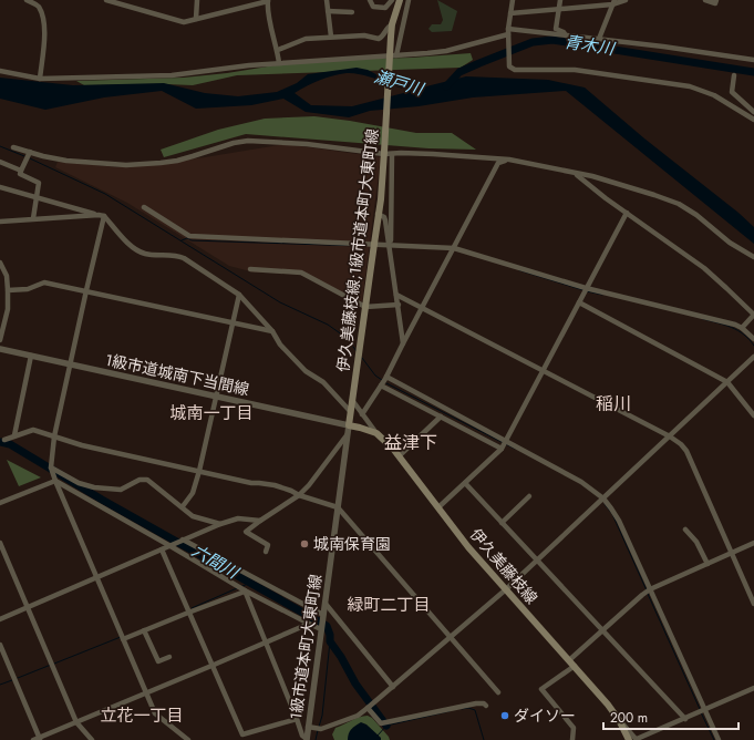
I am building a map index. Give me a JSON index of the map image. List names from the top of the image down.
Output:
{
  "streets": {
    "main road": ["伊久美藤枝線;1級市道本町大東町線", "伊久美藤枝線"],
    "street": ["1級市道城南下当間線", "1級市道本町大東町線"]
  },
  "crossings": [
    ["伊久美藤枝線;1級市道本町大東町線", "1級市道城南下当間線"],
    ["伊久美藤枝線;1級市道本町大東町線", "伊久美藤枝線"],
    ["伊久美藤枝線;1級市道本町大東町線", "1級市道本町大東町線"],
    ["1級市道城南下当間線", "伊久美藤枝線"],
    ["1級市道城南下当間線", "1級市道本町大東町線"],
    ["伊久美藤枝線", "1級市道本町大東町線"]
  ],
  "districts": [
    "稲川",
    "城南一丁目",
    "益津下",
    "緑町二丁目",
    "立花一丁目"
  ],
  "water": ["青木川", "瀬戸川", "六間川"],
  "places": ["城南保育園", "ダイソー"],
  "scale_bar": "200 m"
}
